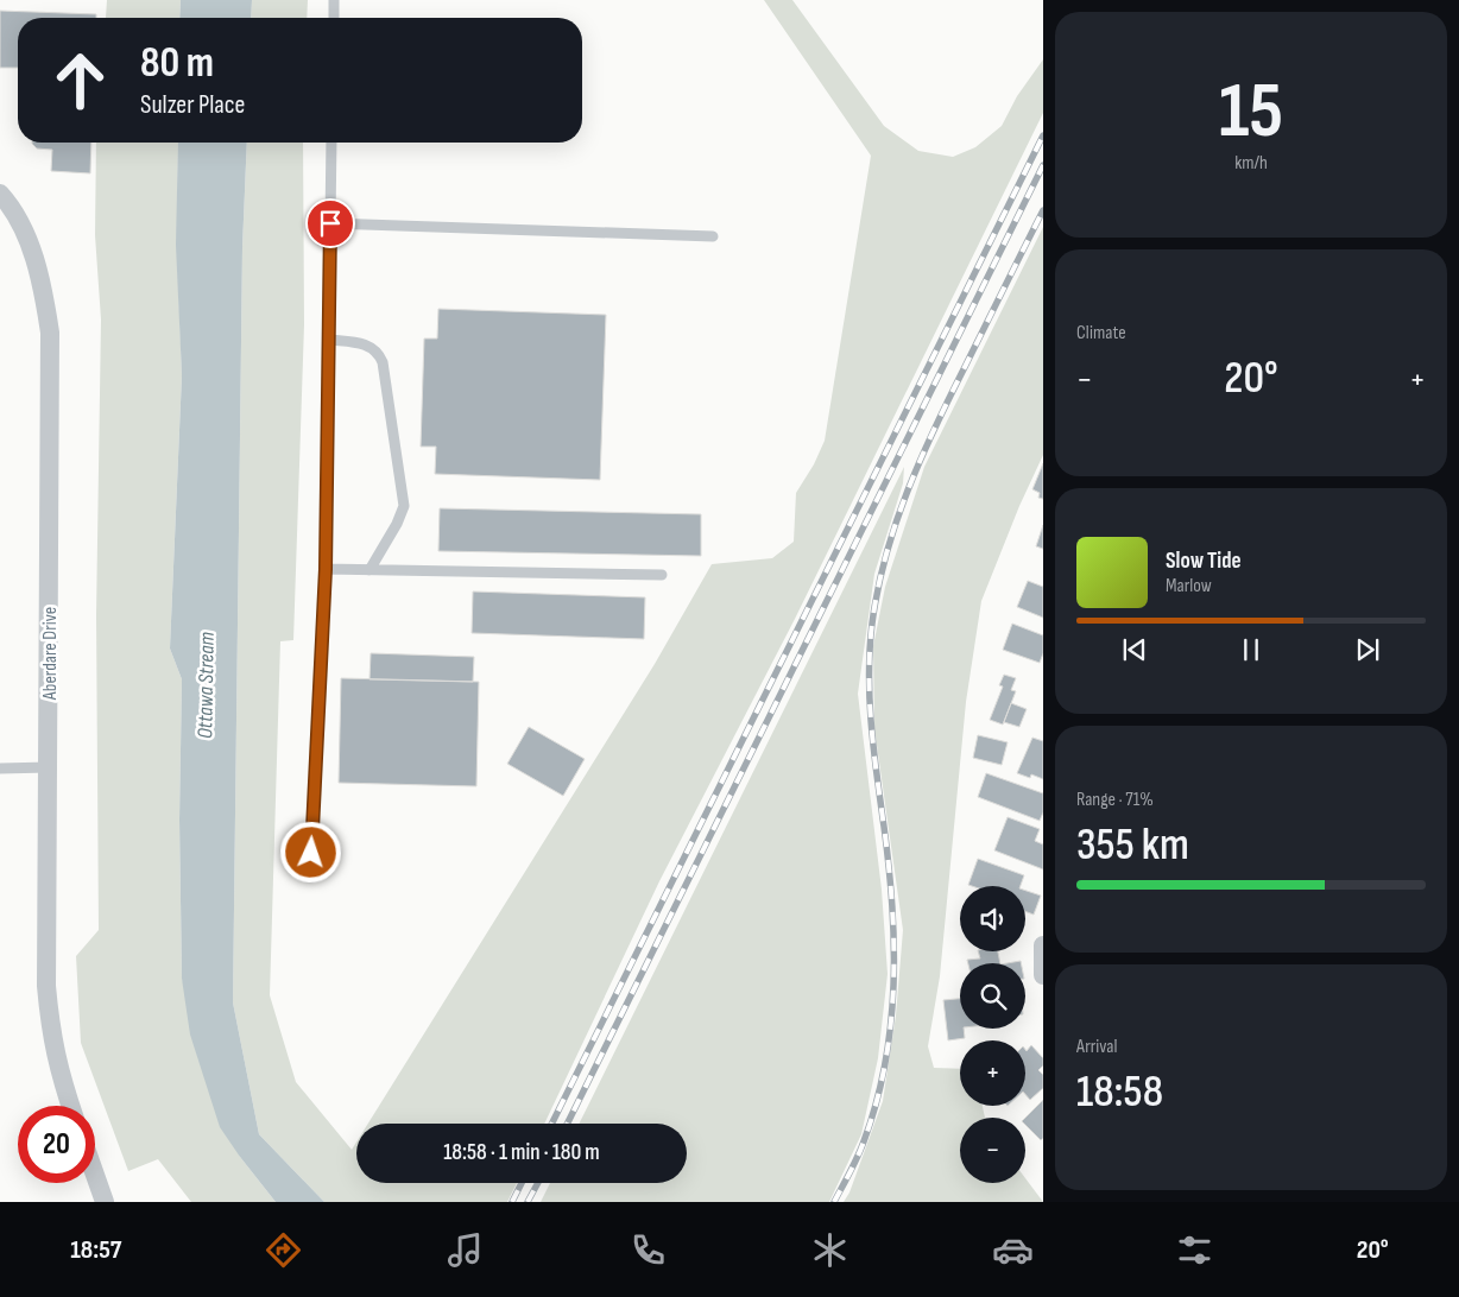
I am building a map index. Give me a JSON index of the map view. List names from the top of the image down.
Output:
{
  "streets": {
    "street": ["Aberdare Drive"]
  },
  "water": ["Ottawa Stream"],
  "page": {
    "tile": [
      ["15", "km/h"],
      "Climate",
      ["Range · 71%", "355 km"],
      ["Arrival", "18:58"]
    ],
    "turn": ["80 m", "Sulzer Place"],
    "heat": ["−", "20°", "+"],
    "song": ["Slow Tide", "Marlow"],
    "map_buttons": ["+", "−"],
    "limit": "20",
    "trip": "18:58 · 1 min · 180 m",
    "tabs": ["18:57", "20°"]
  }
}
